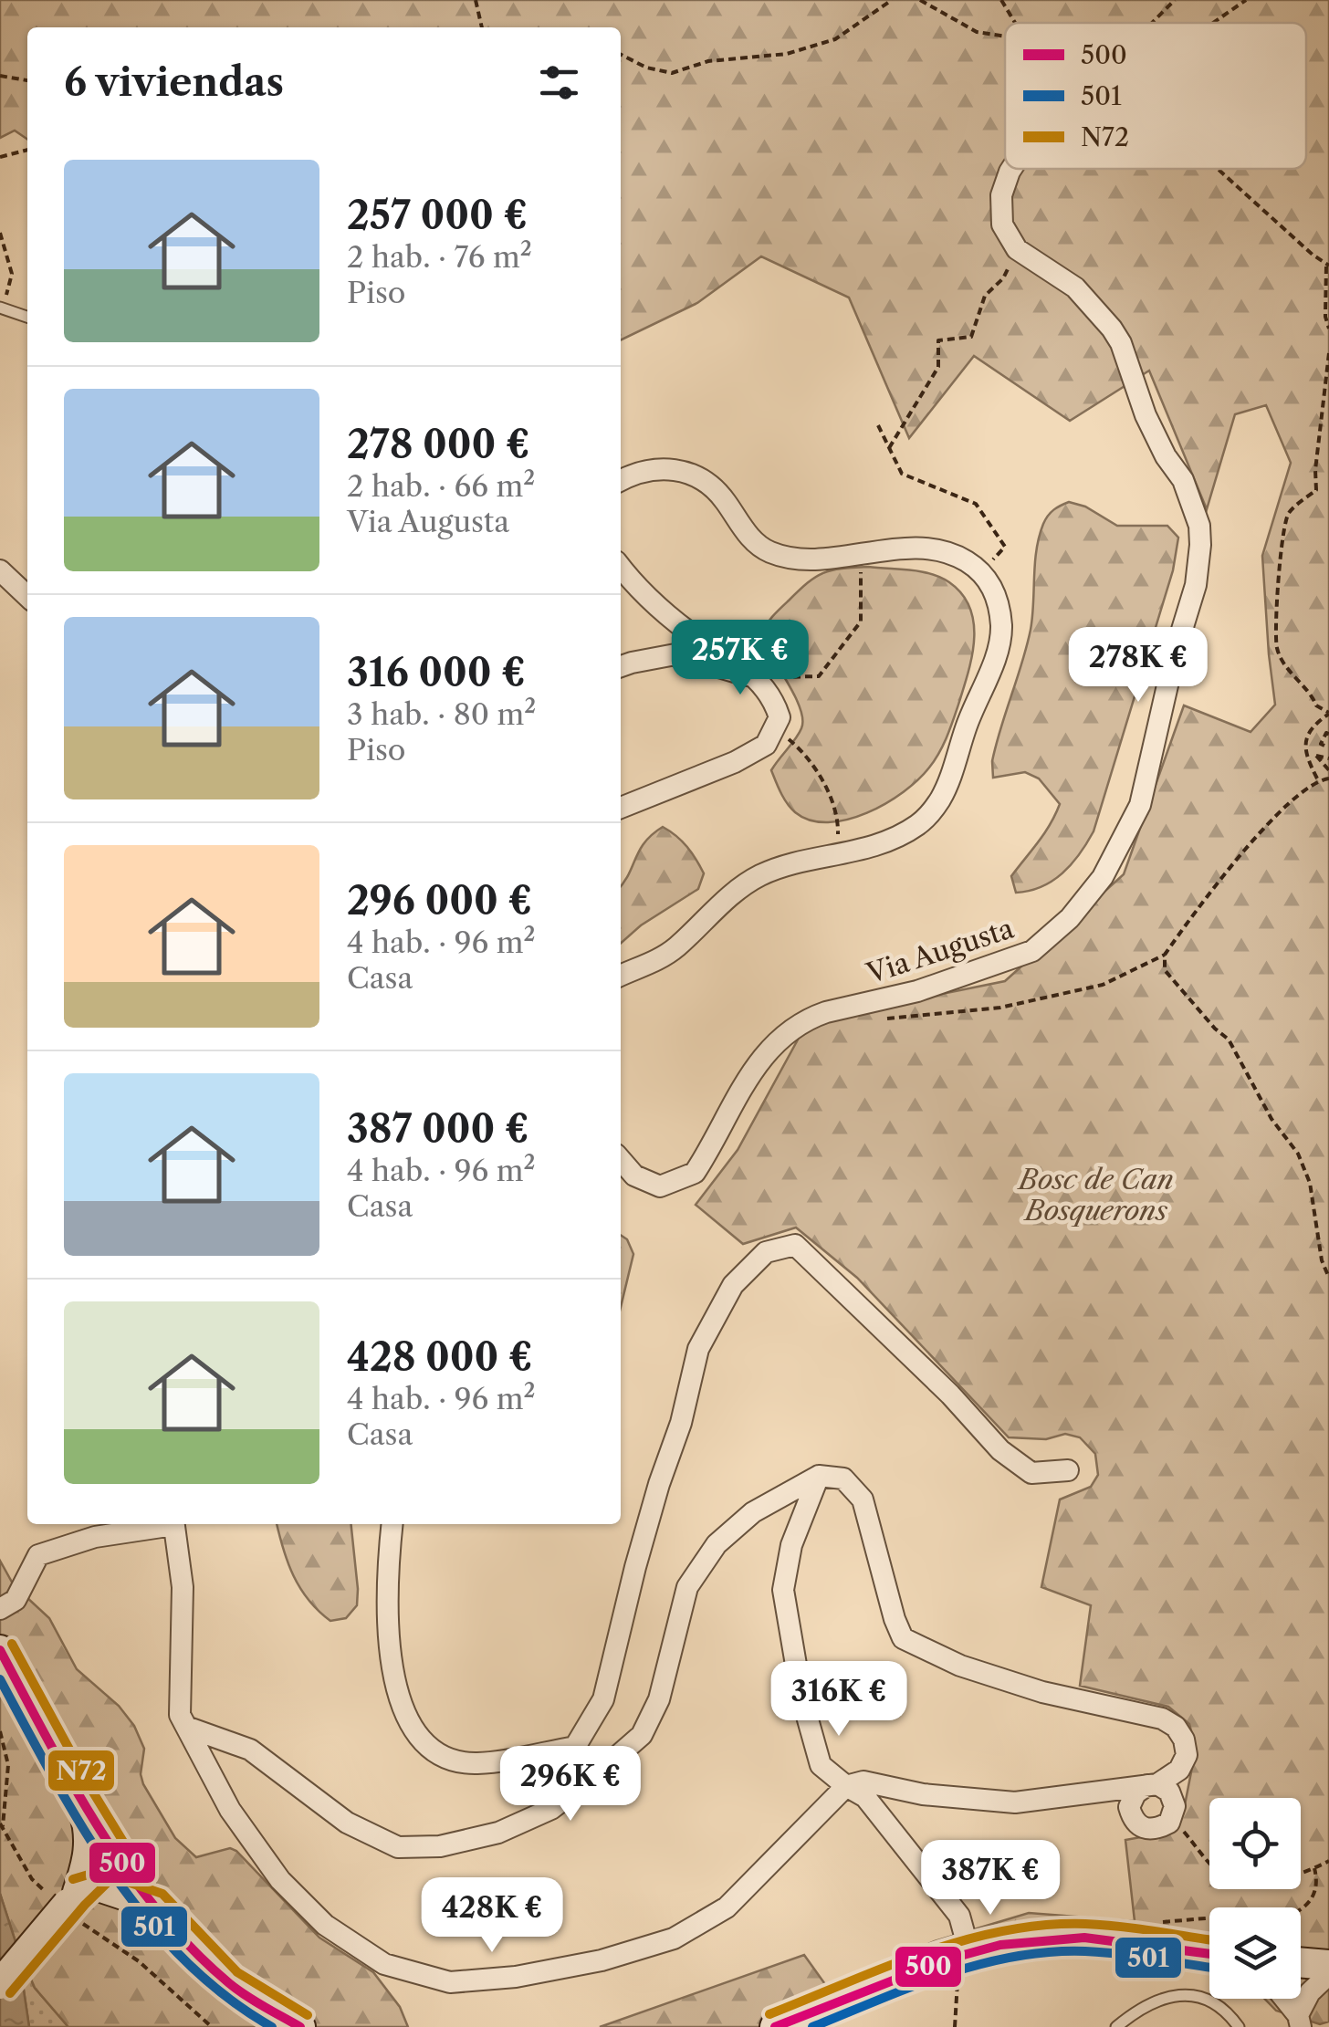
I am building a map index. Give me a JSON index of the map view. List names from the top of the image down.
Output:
{
  "streets": {
    "street": ["Via Augusta"]
  },
  "parks": ["Bosc de Can Bosquerons"],
  "lines": ["transit line N72", "transit line 500", "transit line 501"],
  "legend": ["500", "501", "N72"],
  "page": {
    "heading": "6 viviendas",
    "list": [
      {
        "name": "257 000 €",
        "note": "2 hab. · 76 m² · Piso"
      },
      {
        "name": "278 000 €",
        "note": "2 hab. · 66 m² · Via Augusta"
      },
      {
        "name": "316 000 €",
        "note": "3 hab. · 80 m² · Piso"
      },
      {
        "name": "296 000 €",
        "note": "4 hab. · 96 m² · Casa"
      },
      {
        "name": "387 000 €",
        "note": "4 hab. · 96 m² · Casa"
      },
      {
        "name": "428 000 €",
        "note": "4 hab. · 96 m² · Casa"
      }
    ],
    "price": [
      "257K €",
      "278K €",
      "316K €",
      "296K €",
      "387K €",
      "428K €"
    ]
  }
}
